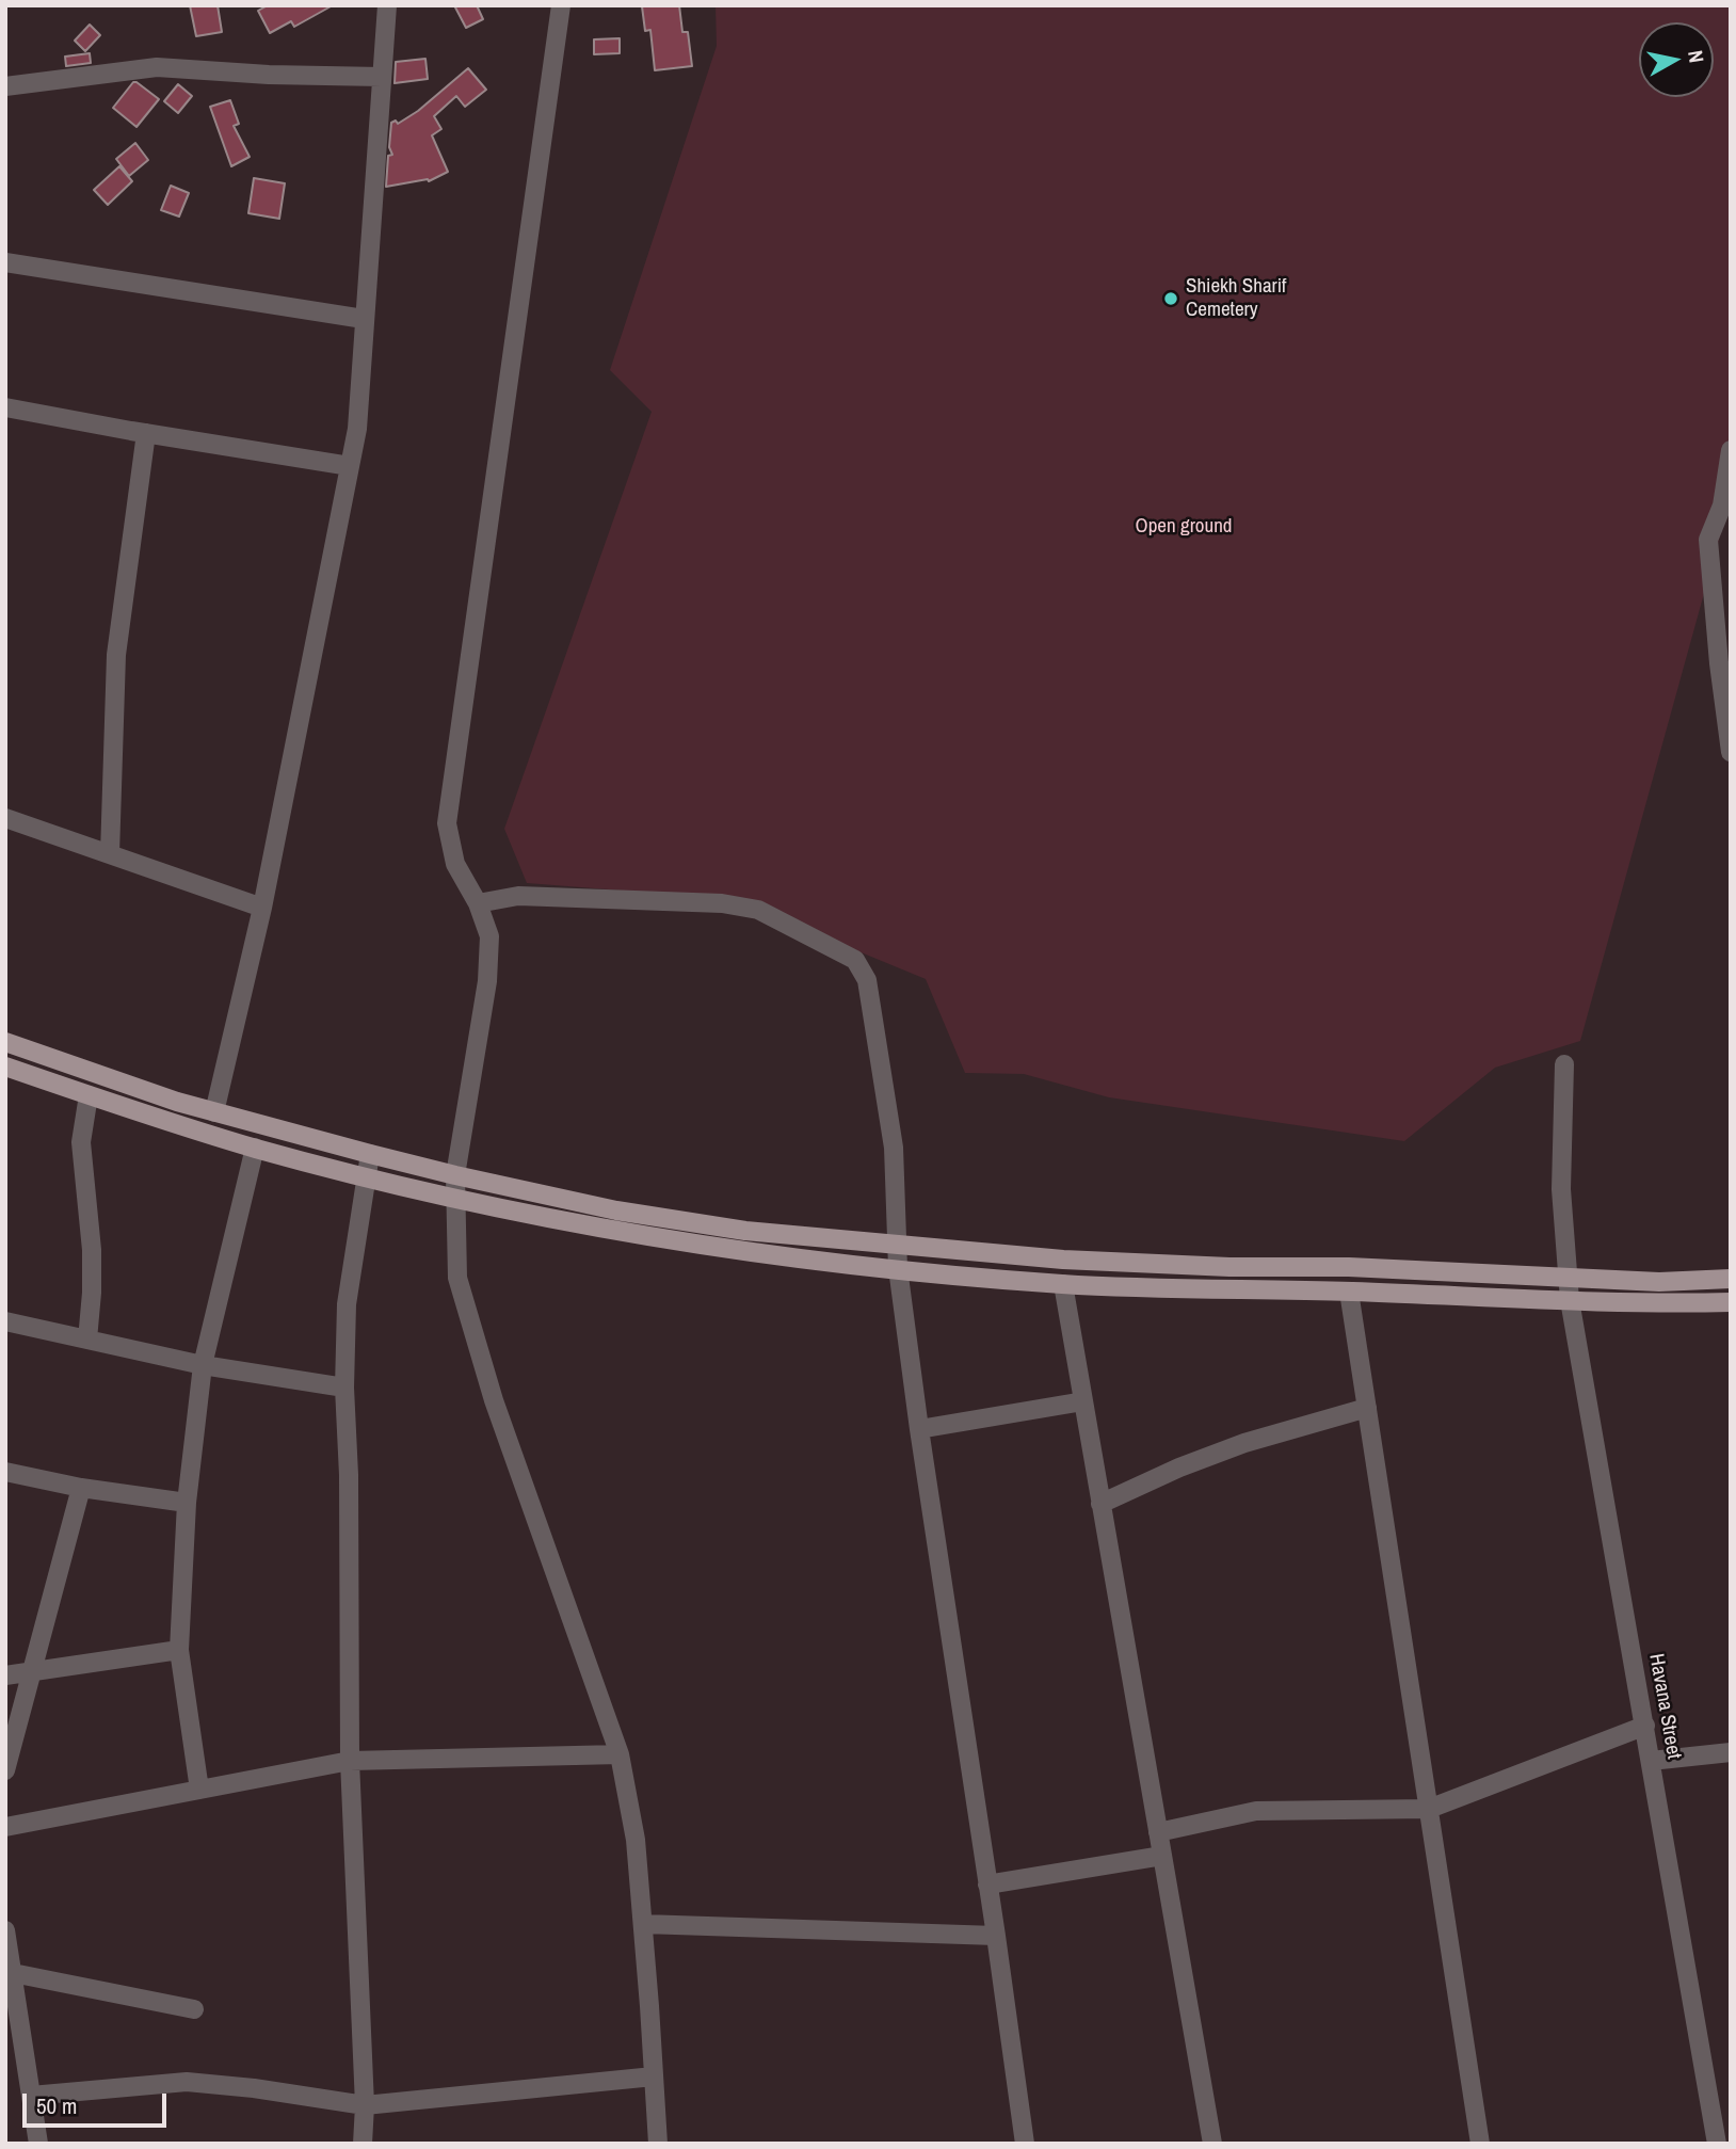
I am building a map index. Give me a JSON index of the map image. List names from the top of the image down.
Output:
{
  "streets": {
    "street": ["Havana Street"]
  },
  "parks": ["Open ground"],
  "places": ["Shiekh Sharif Cemetery"],
  "scale_bar": "50 m",
  "north": "right"
}
